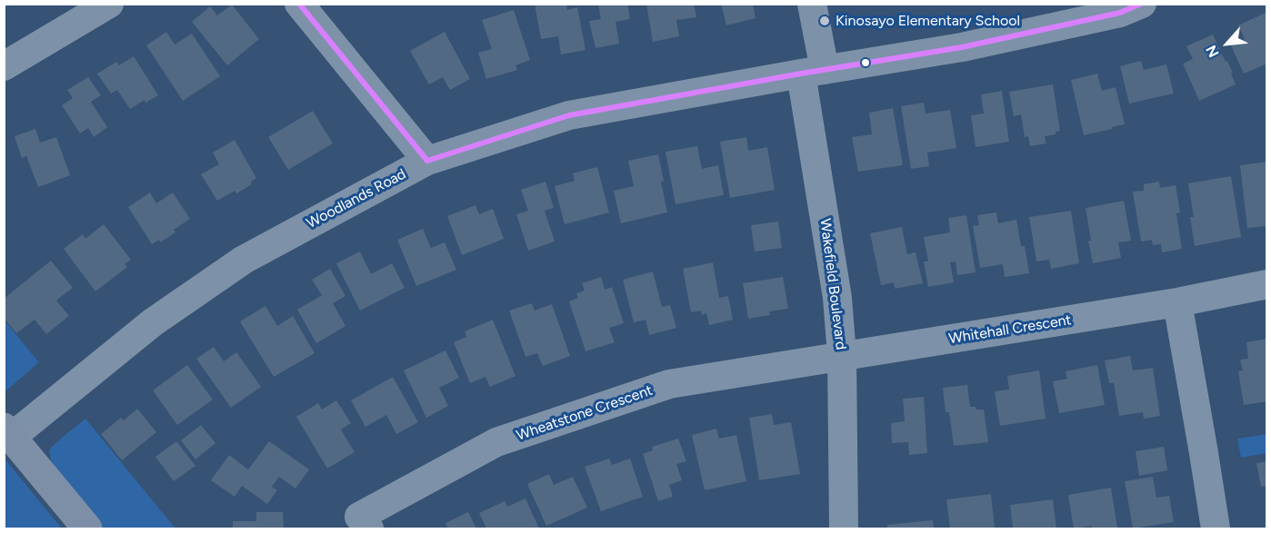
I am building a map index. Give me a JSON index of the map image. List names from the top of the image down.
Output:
{
  "streets": {
    "street": [
      "Woodlands Road",
      "Wakefield Boulevard",
      "Whitehall Crescent",
      "Wheatstone Crescent"
    ]
  },
  "crossings": [
    ["Woodlands Road", "Wakefield Boulevard"],
    ["Wakefield Boulevard", "Whitehall Crescent"],
    ["Wakefield Boulevard", "Wheatstone Crescent"],
    ["Whitehall Crescent", "Wheatstone Crescent"]
  ],
  "places": ["Kinosayo Elementary School"],
  "north": "bottom left"
}
